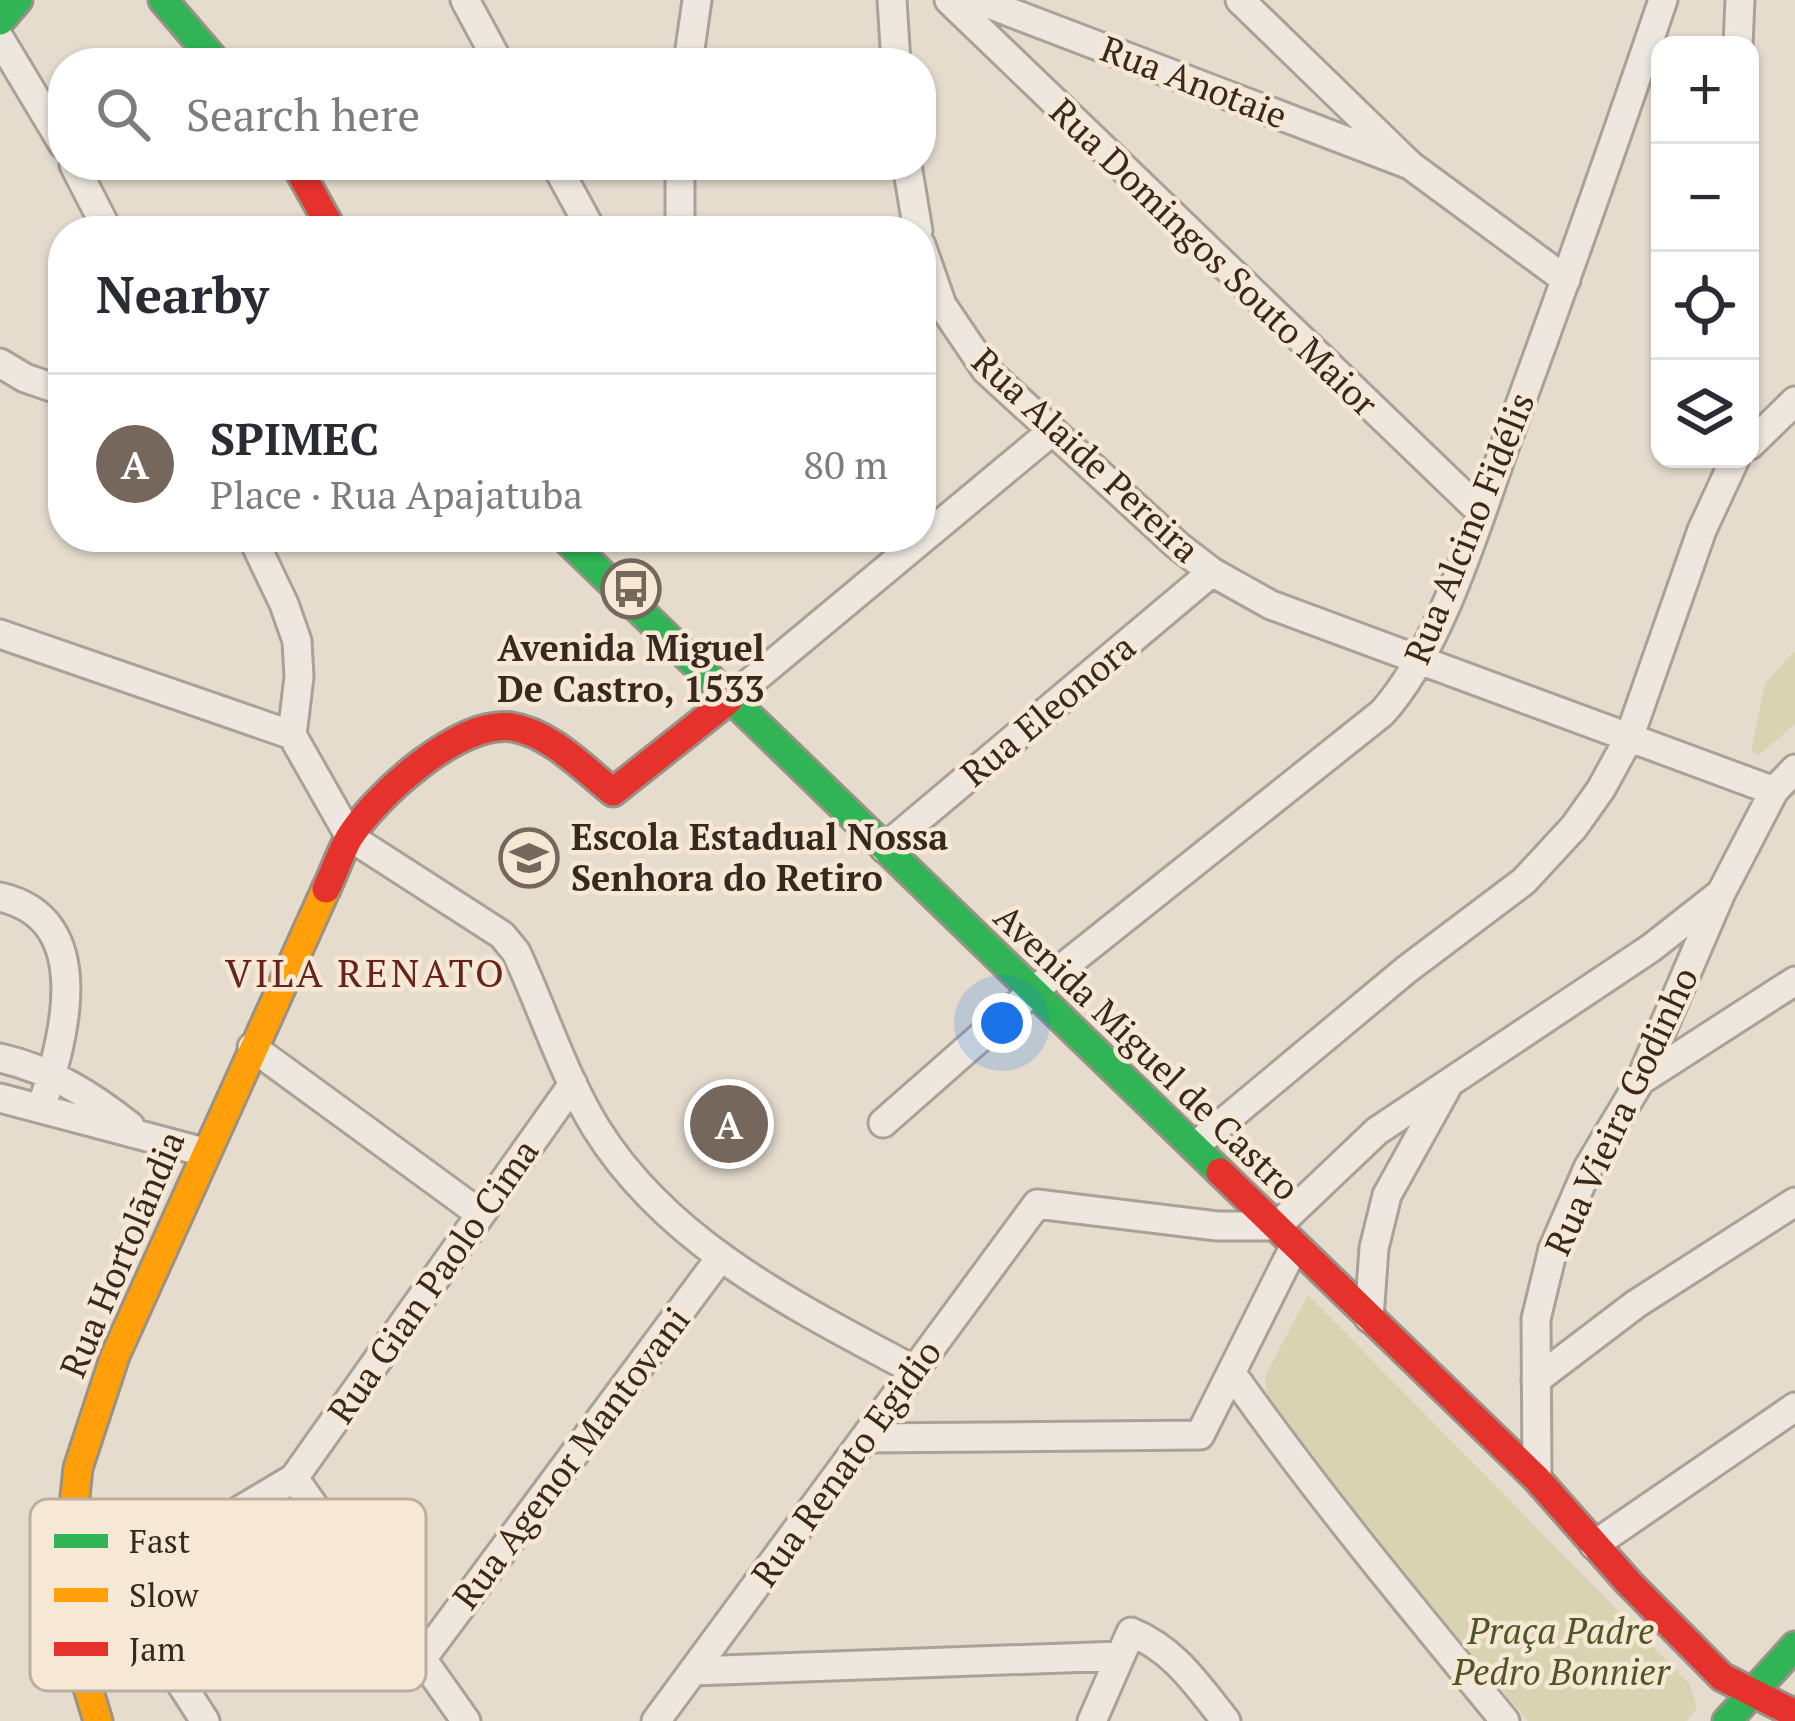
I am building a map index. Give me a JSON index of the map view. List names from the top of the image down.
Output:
{
  "streets": {
    "street": [
      "Rua Anotaie",
      "Rua Domingos Souto Maior",
      "Rua Alaide Pereira",
      "Rua Alcino Fidélis",
      "Rua Eleonora",
      "Avenida Miguel de Castro",
      "Rua Vieira Godinho",
      "Rua Hortolãndia",
      "Rua Gian Paolo Cima",
      "Rua Agenor Mantovani",
      "Rua Renato Egidio"
    ]
  },
  "crossings": [
    ["Rua Domingos Souto Maior", "Rua Alcino Fidélis"],
    ["Rua Alaide Pereira", "Rua Alcino Fidélis"],
    ["Rua Alaide Pereira", "Rua Eleonora"],
    ["Rua Alaide Pereira", "Rua Vieira Godinho"],
    ["Rua Alcino Fidélis", "Avenida Miguel de Castro"],
    ["Rua Eleonora", "Avenida Miguel de Castro"],
    ["Avenida Miguel de Castro", "Rua Vieira Godinho"],
    ["Avenida Miguel de Castro", "Rua Hortolãndia"],
    ["Avenida Miguel de Castro", "Rua Renato Egidio"]
  ],
  "districts": ["VILA RENATO"],
  "parks": ["Praça Padre Pedro Bonnier"],
  "places": {
    "bus stop": ["Avenida Miguel De Castro, 1533"],
    "school or university": ["Escola Estadual Nossa Senhora do Retiro"]
  },
  "legend": ["Fast", "Slow", "Jam"],
  "page": {
    "map_buttons": ["+", "−"],
    "search": "Search here",
    "heading": "Nearby",
    "list": [
      {
        "mark": "A",
        "name": "SPIMEC",
        "note": "Place · Rua Apajatuba",
        "value": "80 m"
      }
    ],
    "pins": "A"
  }
}
